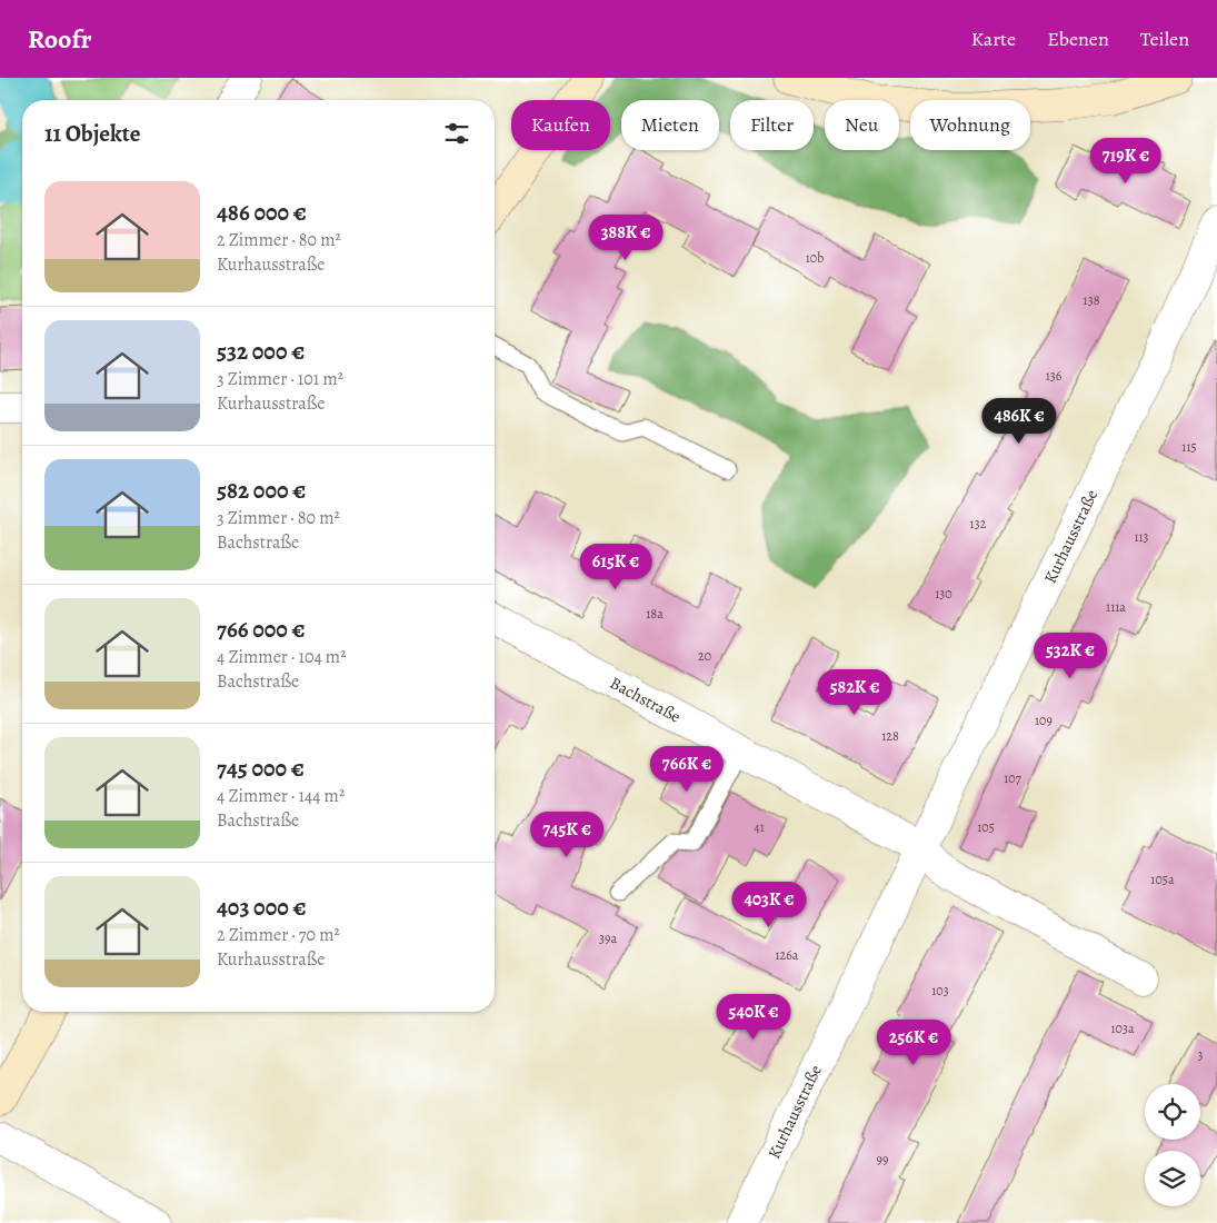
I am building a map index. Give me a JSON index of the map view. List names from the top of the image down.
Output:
{
  "streets": {
    "street": ["Kurhausstraße", "Bachstraße"]
  },
  "crossings": [
    ["Kurhausstraße", "Bachstraße"]
  ],
  "house_numbers": [
    "10b",
    "138",
    "136",
    "115",
    "132",
    "113",
    "130",
    "111a",
    "18a",
    "20",
    "109",
    "128",
    "107",
    "41",
    "105",
    "105a",
    "39a",
    "126a",
    "103",
    "103a",
    "3",
    "99"
  ],
  "page": {
    "header": "Roofr",
    "nav": ["Karte", "Ebenen", "Teilen"],
    "chip": [
      "Kaufen",
      "Mieten",
      "Filter",
      "Neu",
      "Wohnung"
    ],
    "heading": "11 Objekte",
    "price": [
      "719K €",
      "388K €",
      "486K €",
      "615K €",
      "532K €",
      "582K €",
      "766K €",
      "745K €",
      "403K €",
      "540K €",
      "256K €"
    ],
    "list": [
      {
        "name": "486 000 €",
        "note": "2 Zimmer · 80 m² · Kurhausstraße"
      },
      {
        "name": "532 000 €",
        "note": "3 Zimmer · 101 m² · Kurhausstraße"
      },
      {
        "name": "582 000 €",
        "note": "3 Zimmer · 80 m² · Bachstraße"
      },
      {
        "name": "766 000 €",
        "note": "4 Zimmer · 104 m² · Bachstraße"
      },
      {
        "name": "745 000 €",
        "note": "4 Zimmer · 144 m² · Bachstraße"
      },
      {
        "name": "403 000 €",
        "note": "2 Zimmer · 70 m² · Kurhausstraße"
      }
    ]
  }
}
